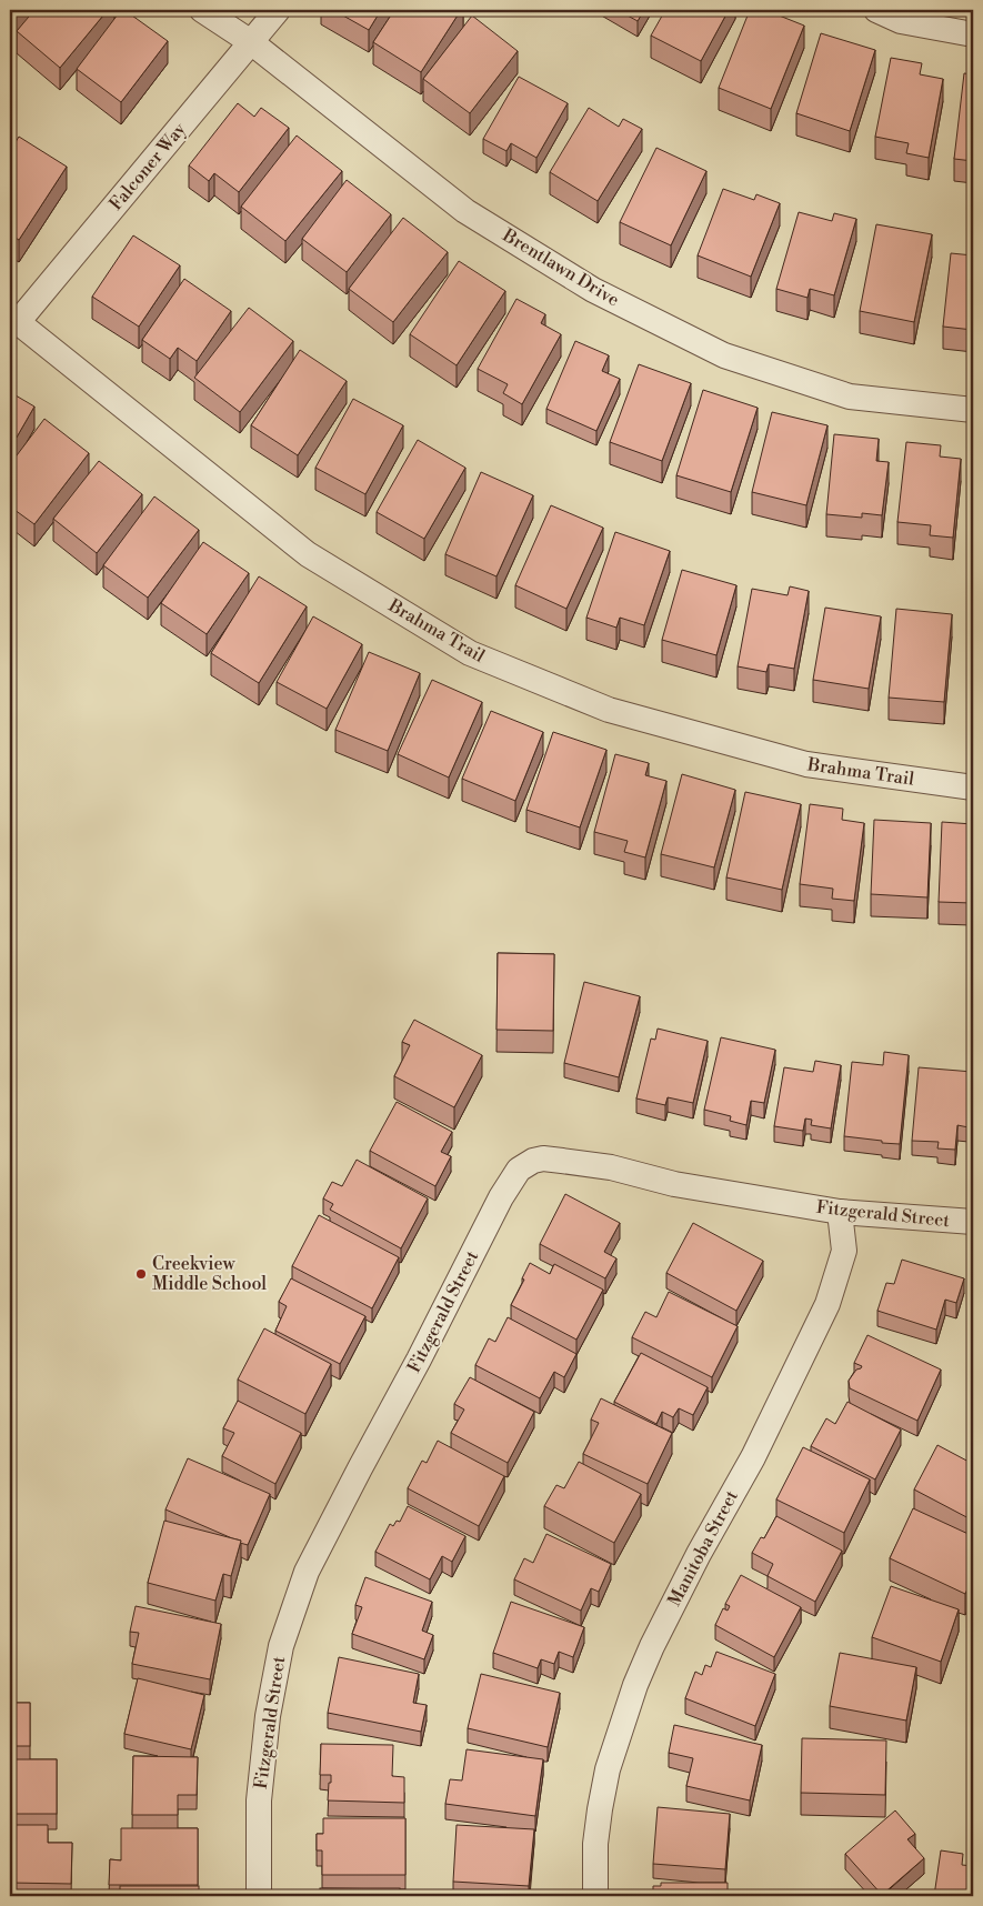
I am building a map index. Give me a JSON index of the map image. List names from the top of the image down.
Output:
{
  "streets": {
    "street": [
      "Falconer Way",
      "Brentlawn Drive",
      "Brahma Trail",
      "Fitzgerald Street",
      "Manitoba Street"
    ]
  },
  "crossings": [
    ["Falconer Way", "Brentlawn Drive"],
    ["Falconer Way", "Brahma Trail"],
    ["Fitzgerald Street", "Manitoba Street"]
  ],
  "places": ["Creekview Middle School"]
}
